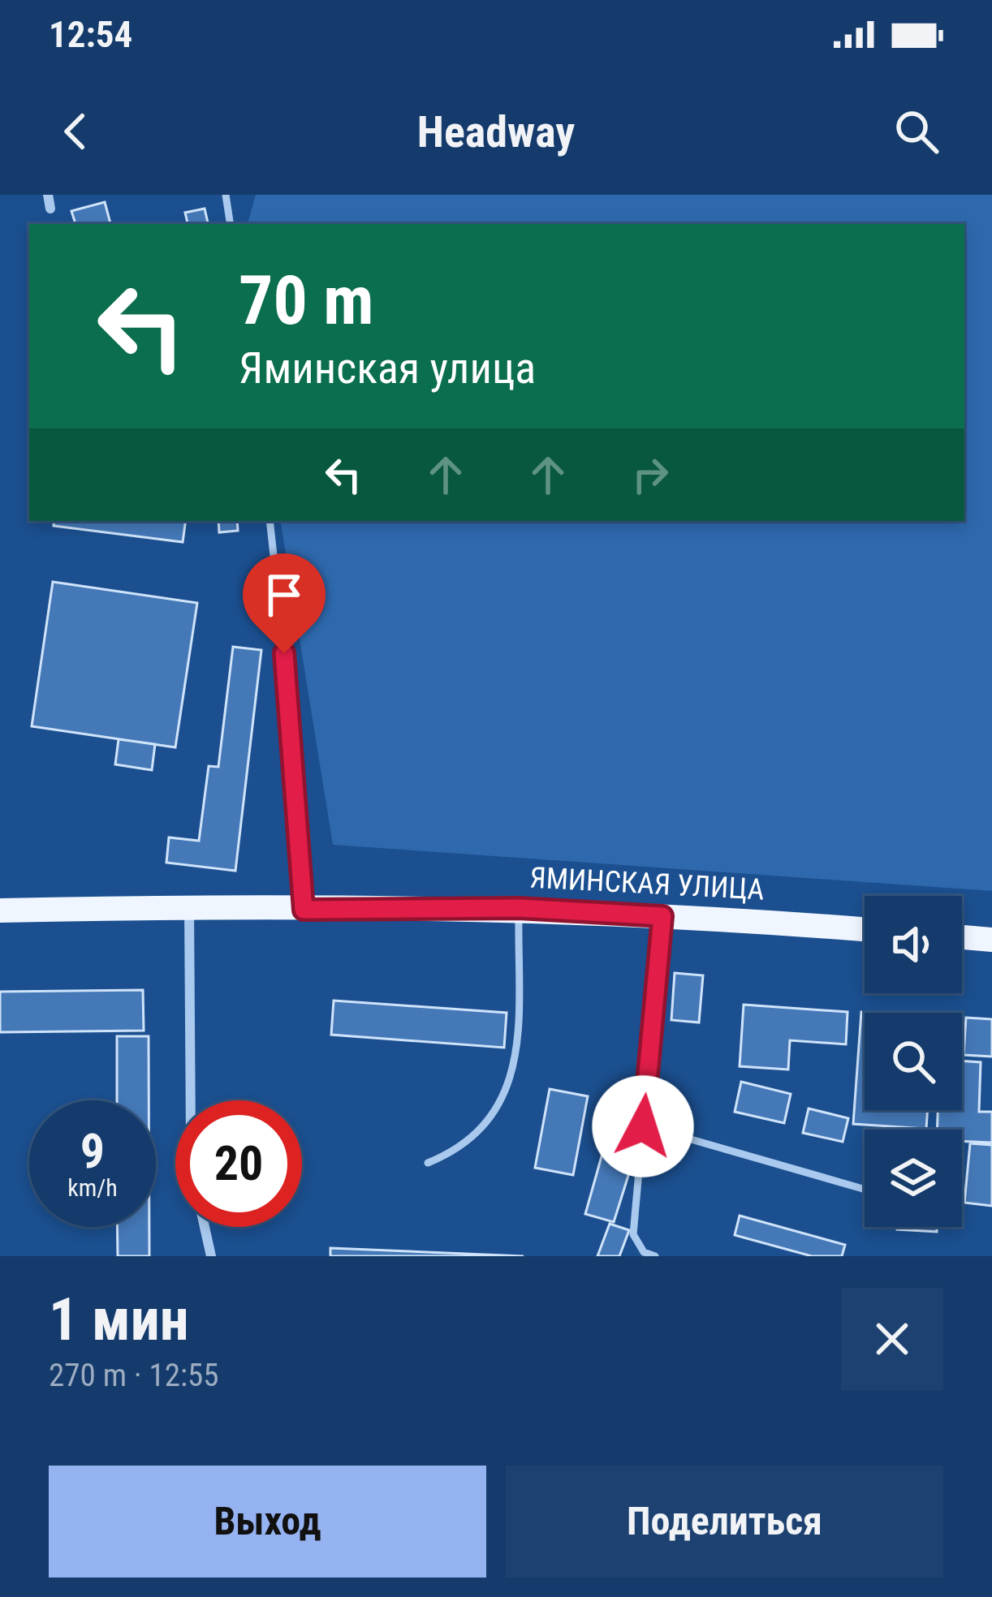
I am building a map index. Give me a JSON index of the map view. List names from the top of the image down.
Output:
{
  "streets": {
    "main road": ["ЯМИНСКАЯ УЛИЦА"]
  },
  "page": {
    "status": "12:54",
    "header": "Headway",
    "turn": ["70 m", "Яминская улица"],
    "speed": "9 km/h",
    "limit": "20",
    "heading": ["1 мин", "270 m · 12:55"],
    "buttons": ["Выход", "Поделиться"]
  }
}
